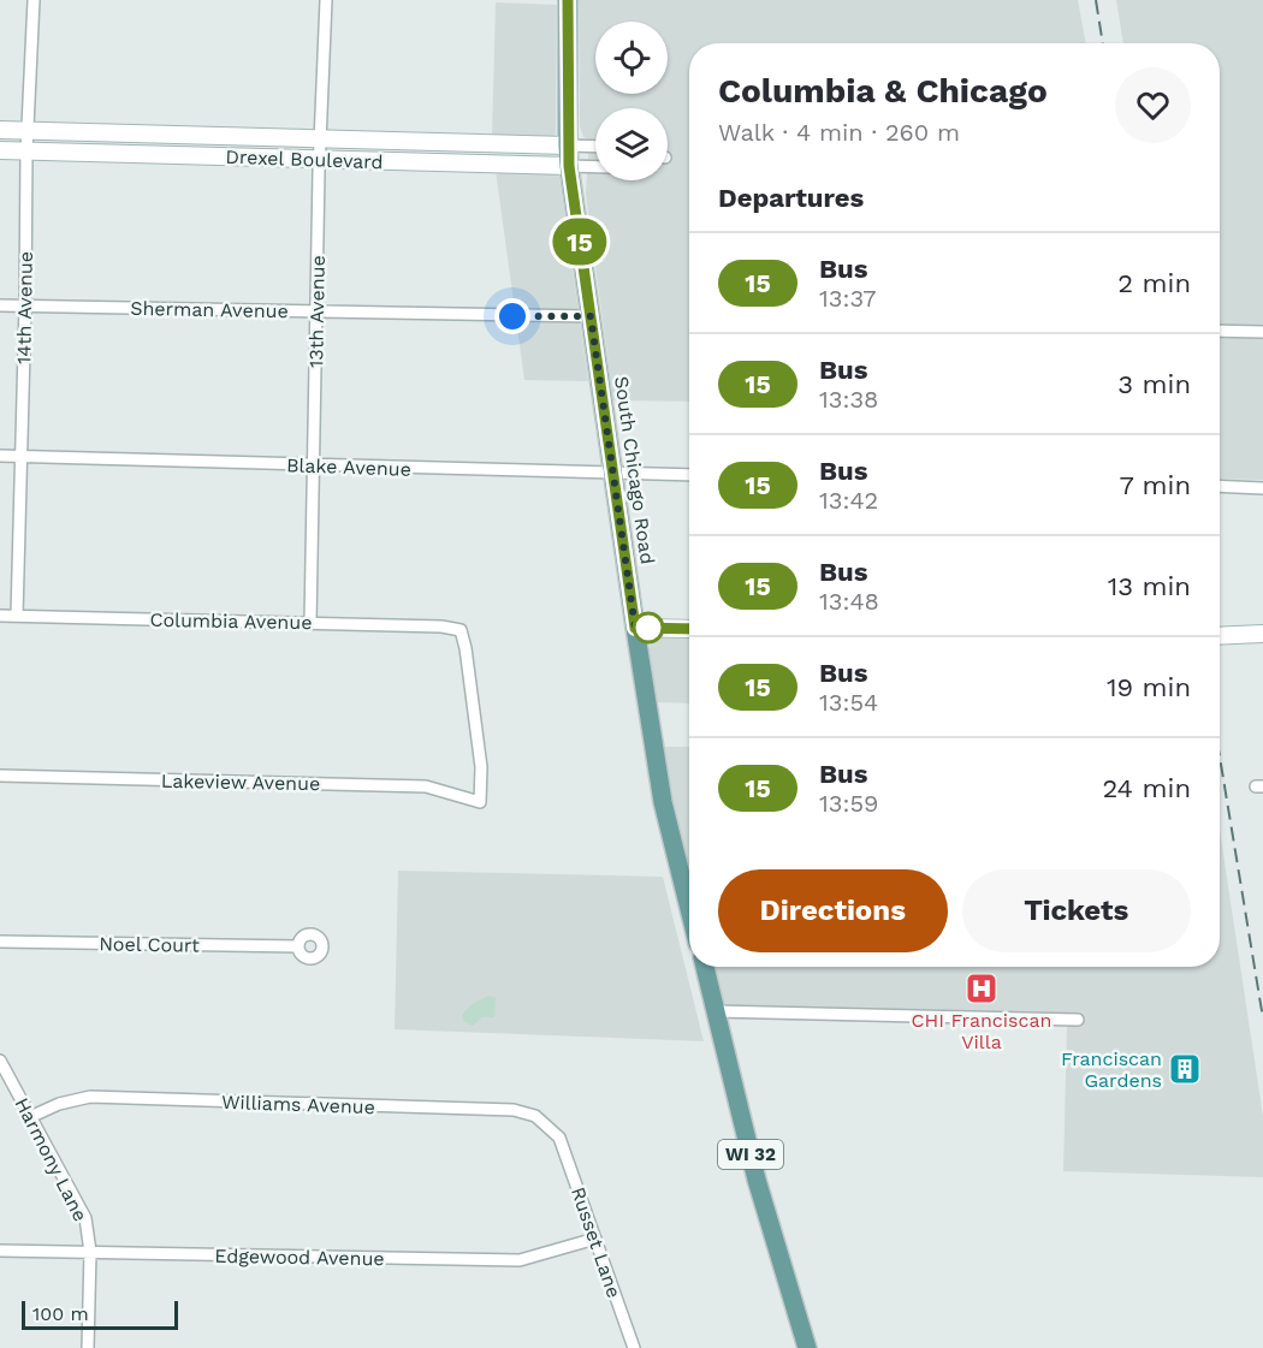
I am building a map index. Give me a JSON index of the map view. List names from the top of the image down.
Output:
{
  "streets": {
    "main road": ["South Chicago Road", "WI 32"],
    "street": [
      "Drexel Boulevard",
      "14th Avenue",
      "Sherman Avenue",
      "13th Avenue",
      "Blake Avenue",
      "Columbia Avenue",
      "Lakeview Avenue",
      "Noel Court",
      "Williams Avenue",
      "Harmony Lane",
      "Russet Lane",
      "Edgewood Avenue"
    ]
  },
  "crossings": [
    ["Drexel Boulevard", "14th Avenue"],
    ["Drexel Boulevard", "13th Avenue"],
    ["Drexel Boulevard", "South Chicago Road"],
    ["14th Avenue", "Sherman Avenue"],
    ["14th Avenue", "Blake Avenue"],
    ["14th Avenue", "Columbia Avenue"],
    ["Sherman Avenue", "13th Avenue"],
    ["Sherman Avenue", "South Chicago Road"],
    ["13th Avenue", "Blake Avenue"],
    ["13th Avenue", "Columbia Avenue"],
    ["Blake Avenue", "South Chicago Road"],
    ["Columbia Avenue", "Lakeview Avenue"],
    ["Williams Avenue", "Harmony Lane"],
    ["Williams Avenue", "Russet Lane"],
    ["Harmony Lane", "Edgewood Avenue"],
    ["Russet Lane", "Edgewood Avenue"]
  ],
  "places": {
    "hospital": ["CHI Franciscan Villa"],
    "building": ["Franciscan Gardens"]
  },
  "lines": ["bus line 15"],
  "scale_bar": "100 m",
  "page": {
    "on_map": "15",
    "heading": [
      ["Columbia & Chicago", "Walk · 4 min · 260 m"],
      "Departures"
    ],
    "list": [
      {
        "mark": "15",
        "name": "Bus",
        "note": "13:37",
        "value": "2 min"
      },
      {
        "mark": "15",
        "name": "Bus",
        "note": "13:38",
        "value": "3 min"
      },
      {
        "mark": "15",
        "name": "Bus",
        "note": "13:42",
        "value": "7 min"
      },
      {
        "mark": "15",
        "name": "Bus",
        "note": "13:48",
        "value": "13 min"
      },
      {
        "mark": "15",
        "name": "Bus",
        "note": "13:54",
        "value": "19 min"
      },
      {
        "mark": "15",
        "name": "Bus",
        "note": "13:59",
        "value": "24 min"
      }
    ],
    "buttons": ["Directions", "Tickets"],
    "scale": "100 m"
  }
}
